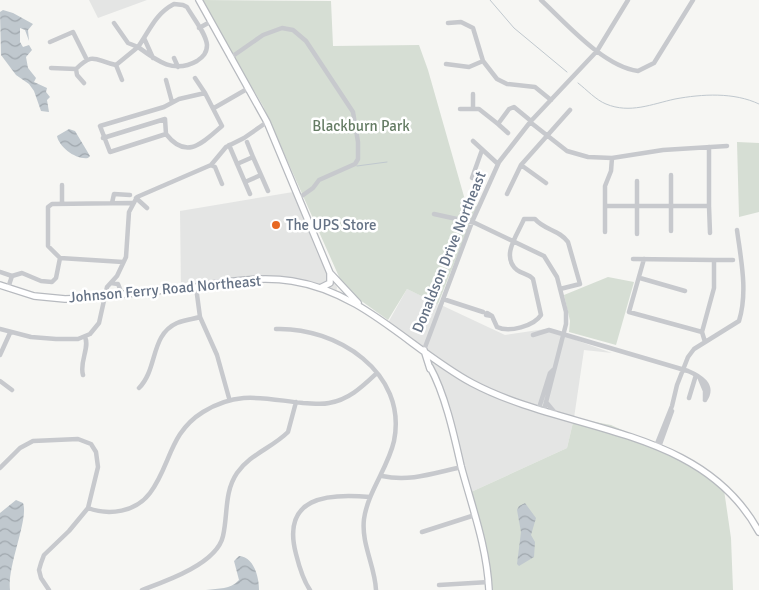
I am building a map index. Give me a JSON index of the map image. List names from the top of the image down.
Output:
{
  "streets": {
    "main road": ["Johnson Ferry Road Northeast"],
    "street": ["Donaldson Drive Northeast"]
  },
  "parks": ["Blackburn Park"],
  "places": ["The UPS Store"]
}
